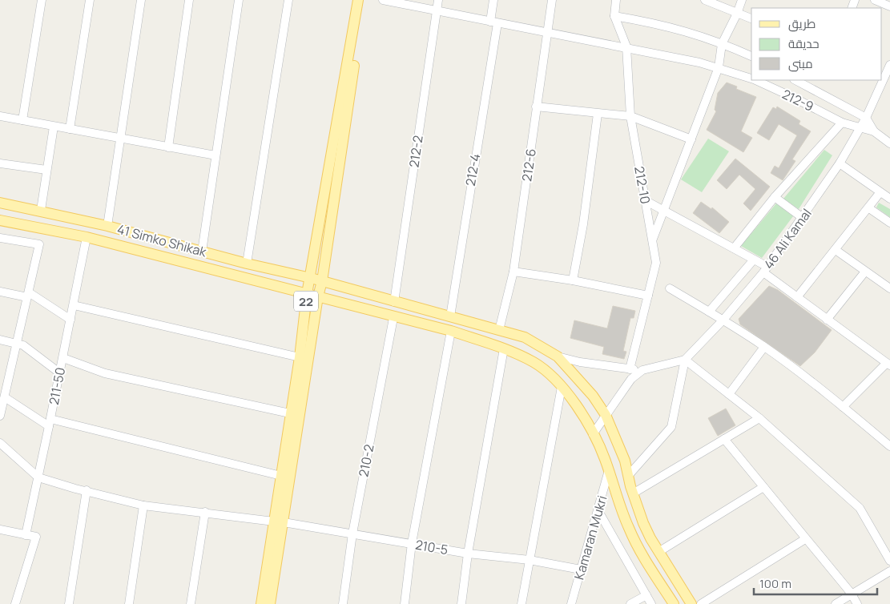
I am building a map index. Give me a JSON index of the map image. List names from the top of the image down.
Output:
{
  "streets": {
    "main road": ["41 Simko Shikak", "22"],
    "street": [
      "212-9",
      "212-2",
      "212-6",
      "212-4",
      "212-10",
      "46 Ali Kamal",
      "211-50",
      "210-2",
      "Kamaran Mukri",
      "210-5"
    ]
  },
  "crossings": [
    ["212-9", "212-2"],
    ["212-9", "212-6"],
    ["212-9", "212-4"],
    ["212-9", "212-10"],
    ["212-9", "46 Ali Kamal"],
    ["212-2", "41 Simko Shikak"],
    ["212-6", "41 Simko Shikak"],
    ["212-4", "41 Simko Shikak"],
    ["41 Simko Shikak", "22"],
    ["41 Simko Shikak", "211-50"],
    ["41 Simko Shikak", "210-2"],
    ["41 Simko Shikak", "Kamaran Mukri"],
    ["22", "210-5"],
    ["211-50", "210-5"],
    ["210-2", "210-5"],
    ["Kamaran Mukri", "210-5"]
  ],
  "legend": ["طريق", "حديقة", "مبنى"],
  "scale_bar": "100 m"
}
